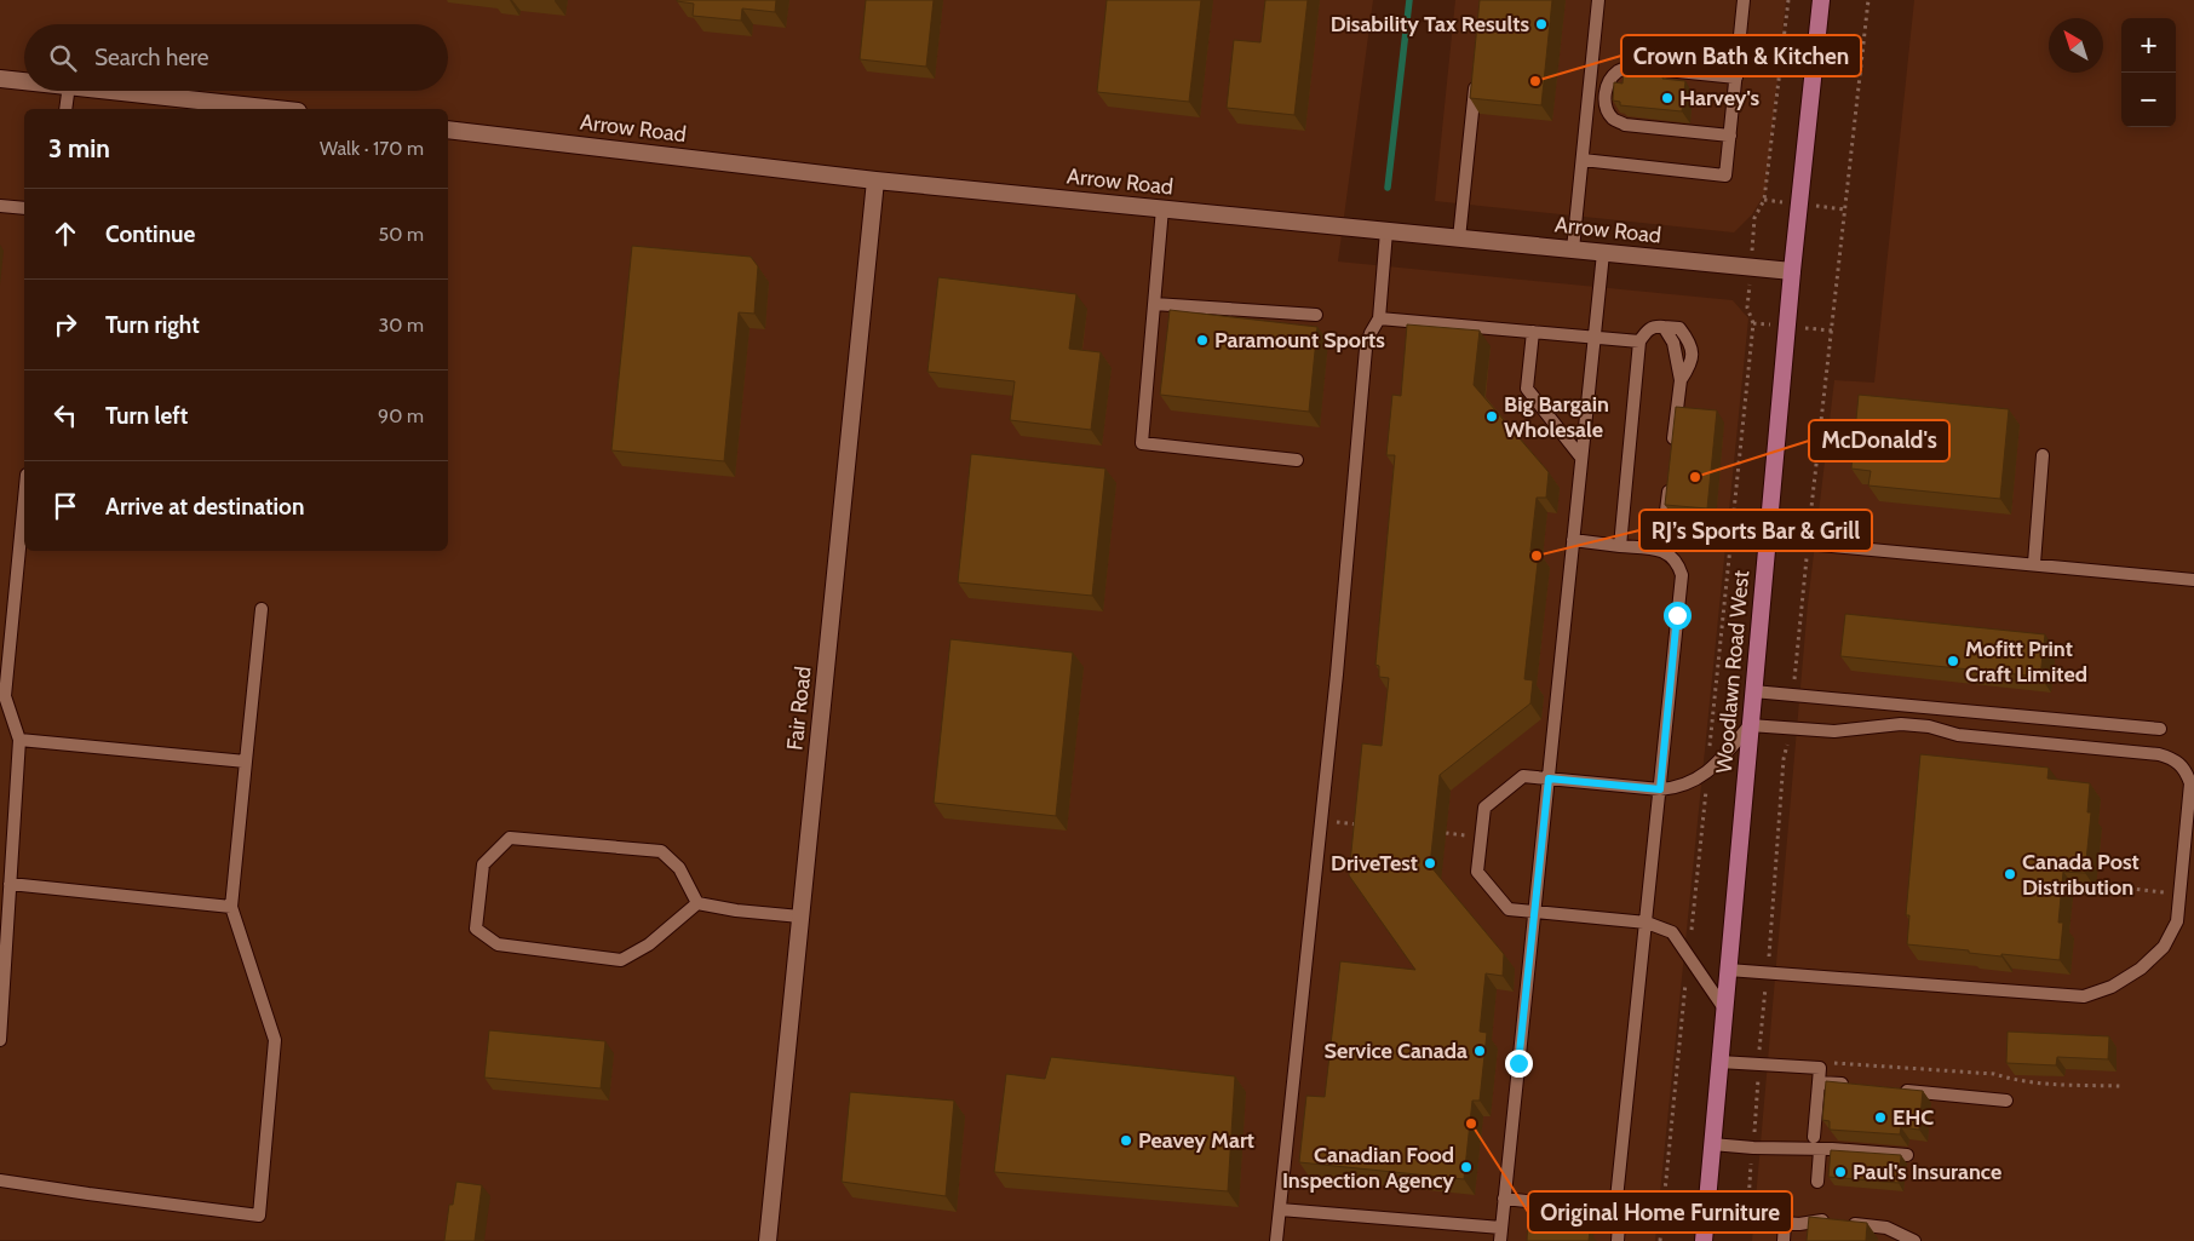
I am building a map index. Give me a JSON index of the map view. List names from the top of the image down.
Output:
{
  "streets": {
    "main road": ["Woodlawn Road West"],
    "street": ["Arrow Road", "Fair Road"]
  },
  "crossings": [
    ["Arrow Road", "Woodlawn Road West"],
    ["Arrow Road", "Fair Road"]
  ],
  "places": [
    "Disability Tax Results",
    "Crown Bath & Kitchen",
    "Harvey's",
    "Paramount Sports",
    "Big Bargain Wholesale",
    "McDonald's",
    "RJ’s Sports Bar & Grill",
    "Mofitt Print Craft Limited",
    "DriveTest",
    "Canada Post Distribution",
    "Service Canada",
    "EHC",
    "Original Home Furniture",
    "Peavey Mart",
    "Canadian Food Inspection Agency",
    "Paul's Insurance"
  ],
  "north": "top left",
  "page": {
    "map_buttons": ["+", "−"],
    "search": "Search here",
    "heading": ["3 min", "Walk · 170 m"],
    "list": [
      ["Continue", "50 m"],
      ["Turn right", "30 m"],
      ["Turn left", "90 m"],
      "Arrive at destination"
    ]
  }
}
